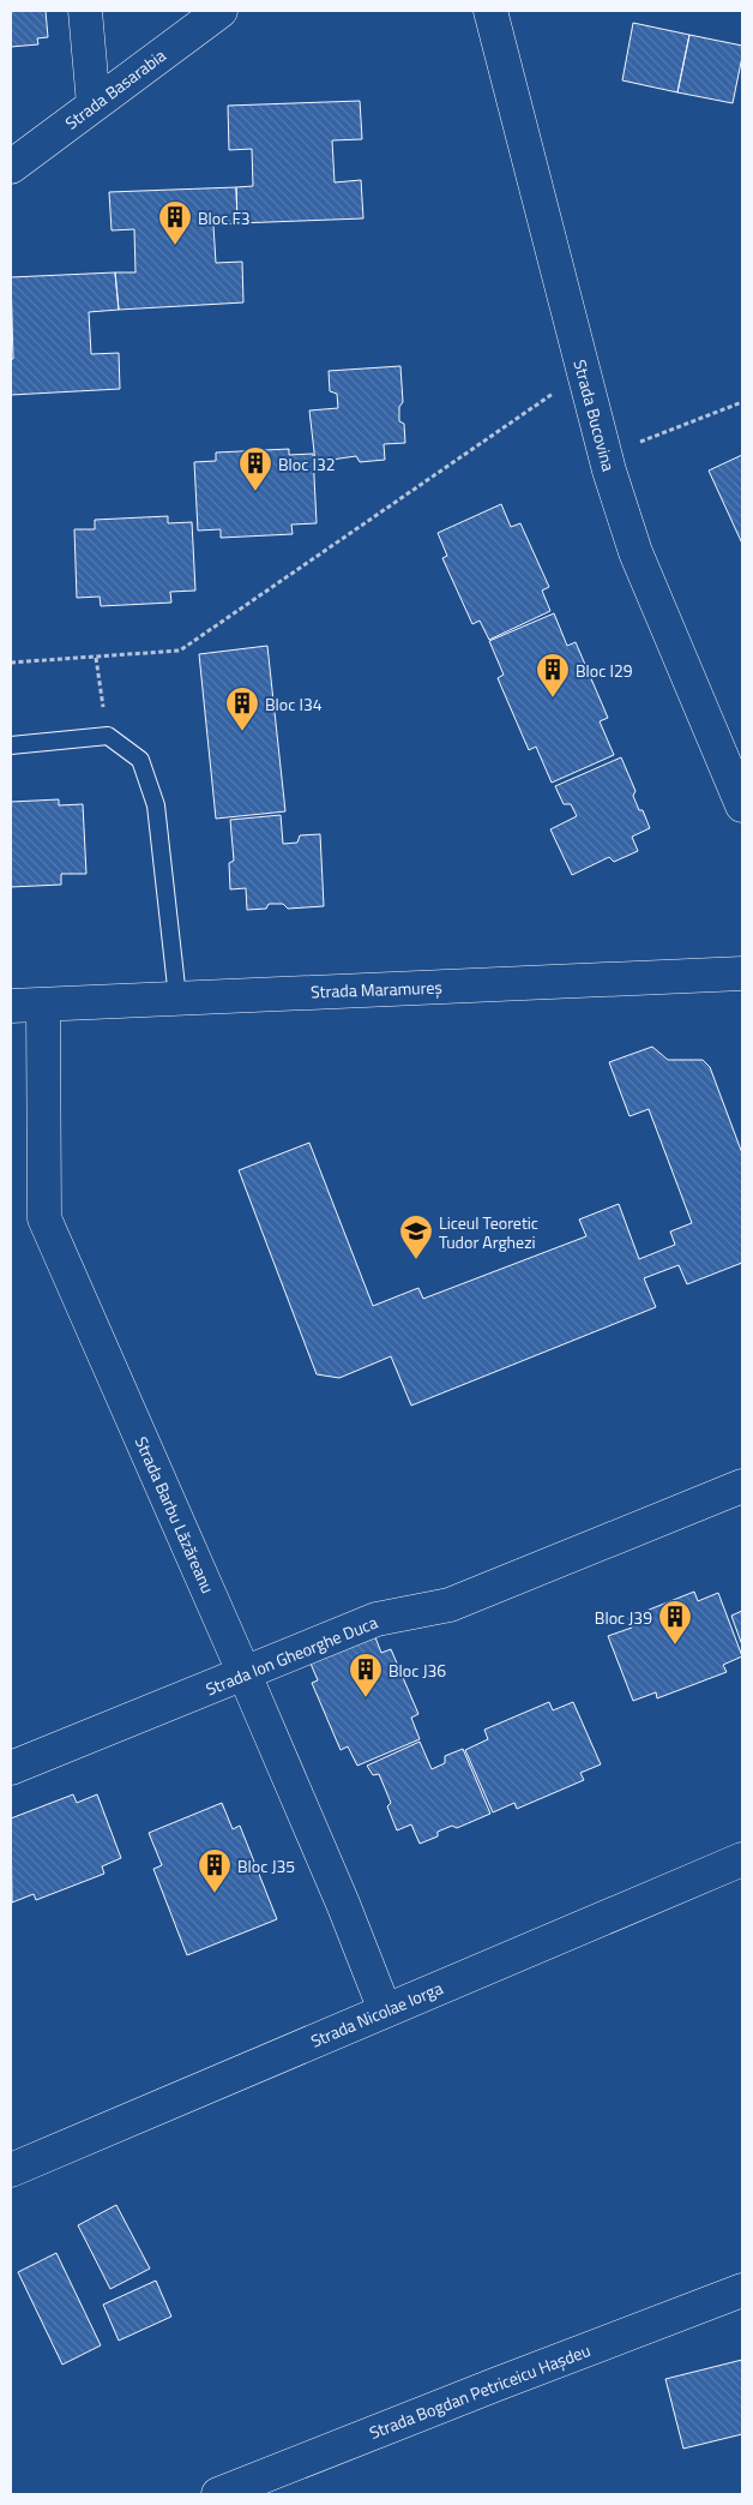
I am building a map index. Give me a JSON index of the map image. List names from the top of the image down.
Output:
{
  "streets": {
    "street": [
      "Strada Basarabia",
      "Strada Bucovina",
      "Strada Maramureș",
      "Strada Barbu Lăzăreanu",
      "Strada Ion Gheorghe Duca",
      "Strada Nicolae Iorga",
      "Strada Bogdan Petriceicu Hașdeu"
    ]
  },
  "crossings": [
    ["Strada Maramureș", "Strada Barbu Lăzăreanu"],
    ["Strada Barbu Lăzăreanu", "Strada Ion Gheorghe Duca"],
    ["Strada Barbu Lăzăreanu", "Strada Nicolae Iorga"]
  ],
  "places": {
    "building": [
      "Bloc F3",
      "Bloc I32",
      "Bloc I29",
      "Bloc I34",
      "Bloc J39",
      "Bloc J36",
      "Bloc J35"
    ],
    "school or university": ["Liceul Teoretic Tudor Arghezi"]
  }
}
